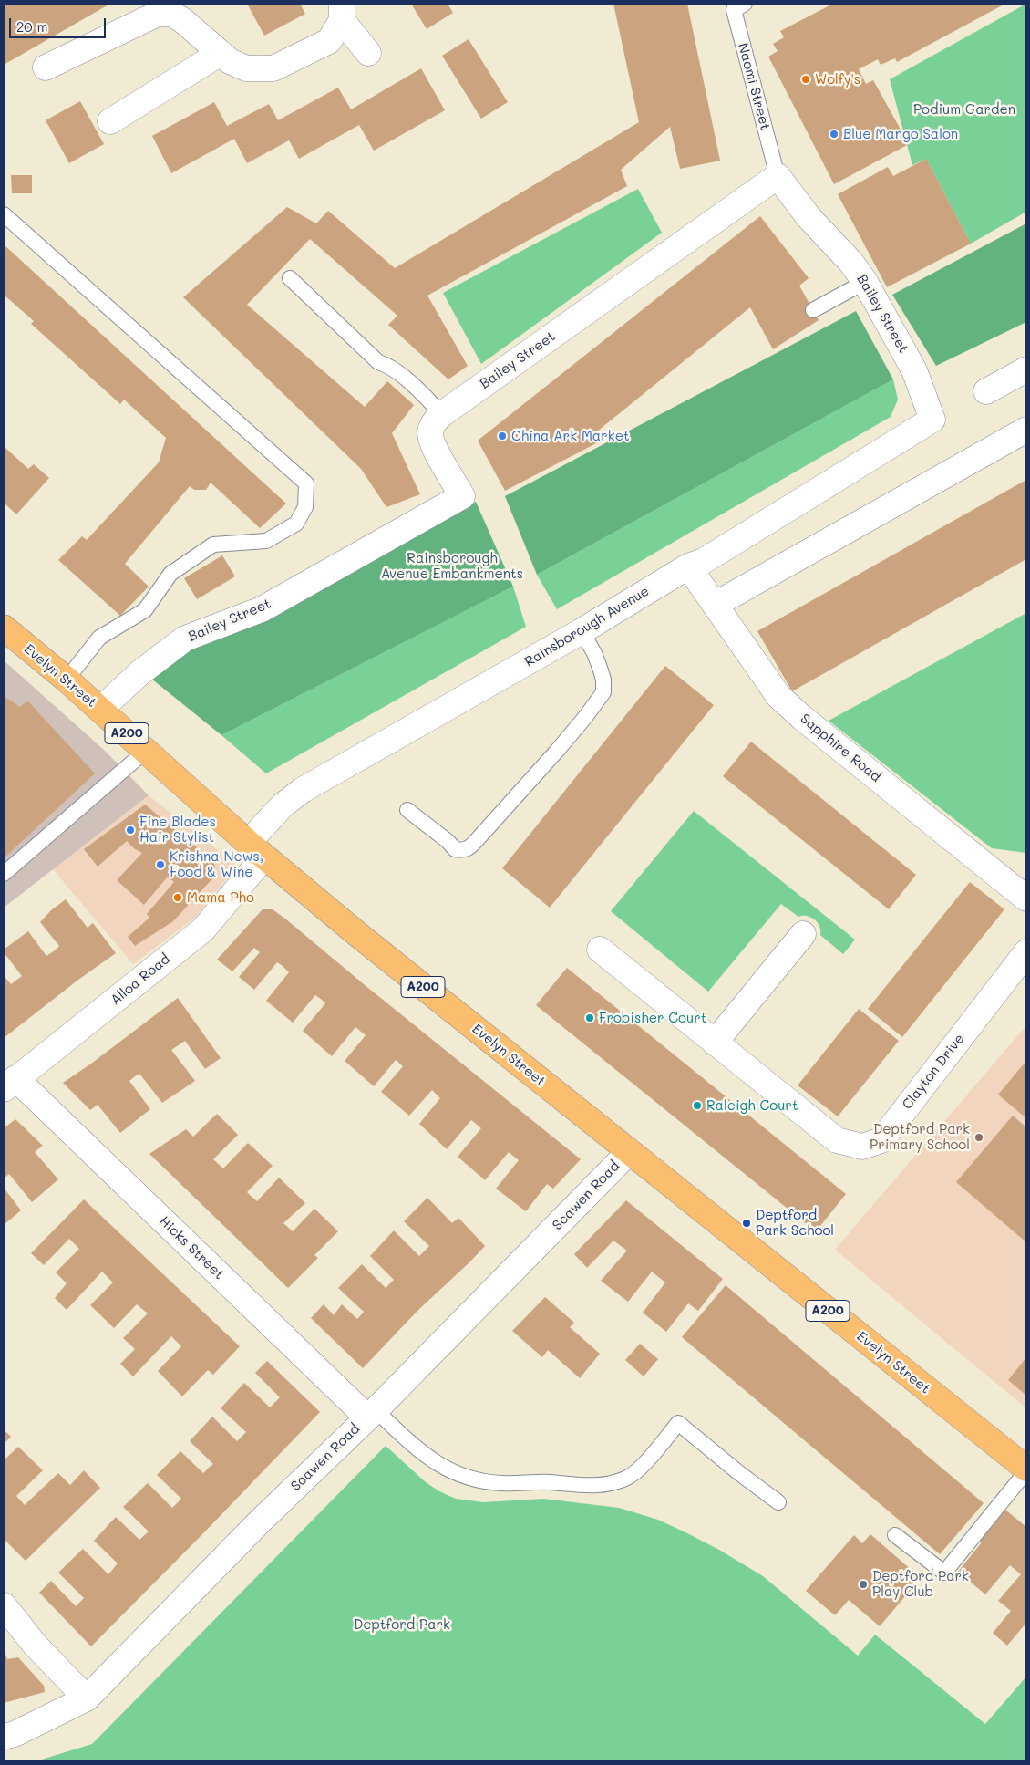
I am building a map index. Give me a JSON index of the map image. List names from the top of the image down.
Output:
{
  "streets": {
    "main road": ["Evelyn Street", "A200"],
    "street": [
      "Bailey Street",
      "Rainsborough Avenue",
      "Sapphire Road",
      "Alloa Road",
      "Clayton Drive",
      "Scawen Road",
      "Hicks Street"
    ],
    "lane": ["Naomi Street"]
  },
  "crossings": [
    ["Naomi Street", "Bailey Street"],
    ["Bailey Street", "Rainsborough Avenue"],
    ["Bailey Street", "Evelyn Street"],
    ["Rainsborough Avenue", "Evelyn Street"],
    ["Rainsborough Avenue", "Sapphire Road"],
    ["Rainsborough Avenue", "Alloa Road"],
    ["Evelyn Street", "Alloa Road"],
    ["Evelyn Street", "Scawen Road"],
    ["Alloa Road", "Hicks Street"],
    ["Scawen Road", "Hicks Street"]
  ],
  "parks": ["Podium Garden", "Rainsborough Avenue Embankments", "Deptford Park"],
  "places": [
    "Wolfy's",
    "Blue Mango Salon",
    "China Ark Market",
    "Fine Blades Hair Stylist",
    "Krishna News, Food & Wine",
    "Mama Pho",
    "Frobisher Court",
    "Raleigh Court",
    "Deptford Park Primary School",
    "Deptford Park School",
    "Deptford Park Play Club"
  ],
  "scale_bar": "20 m"
}
